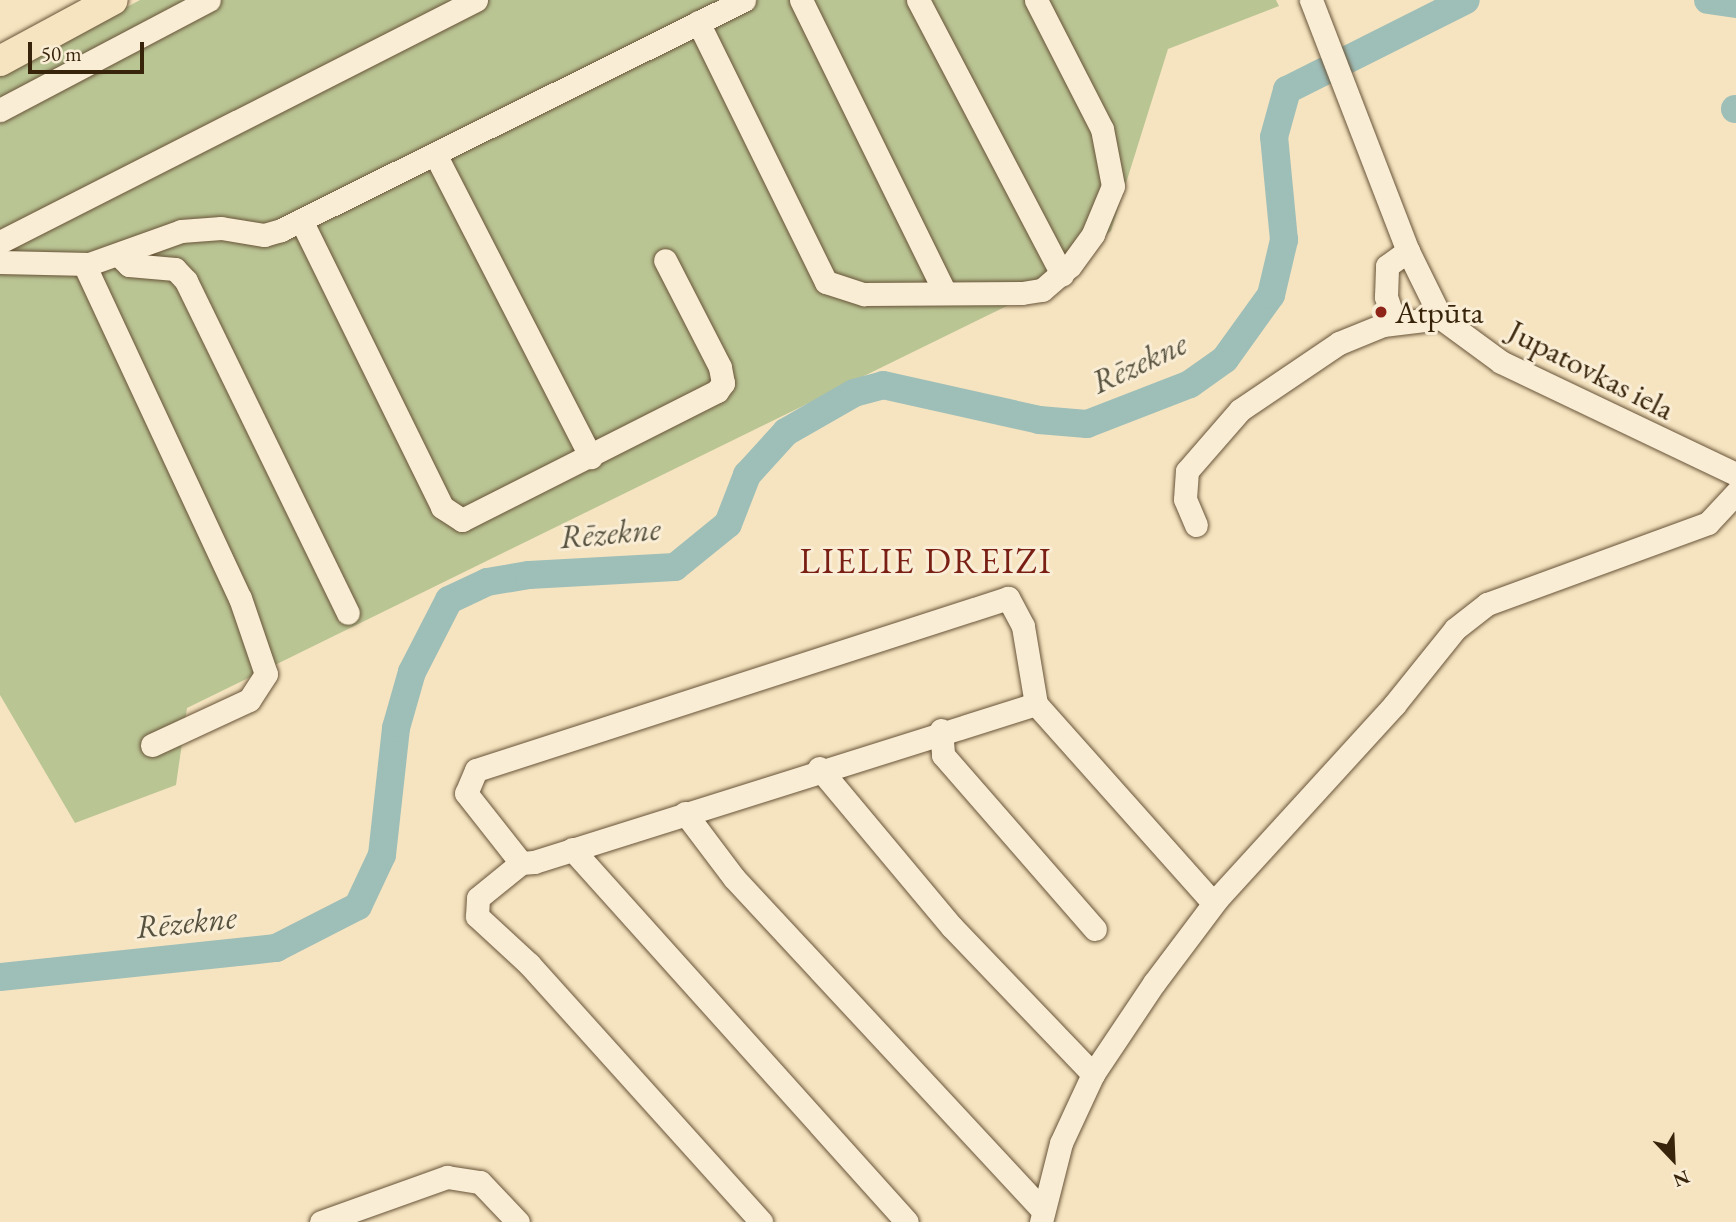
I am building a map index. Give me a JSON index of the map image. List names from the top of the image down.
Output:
{
  "streets": {
    "street": ["Jupatovkas iela"]
  },
  "districts": ["LIELIE DREIZI"],
  "water": ["Rēzekne"],
  "places": ["Atpūta"],
  "scale_bar": "50 m",
  "north": "bottom right"
}
